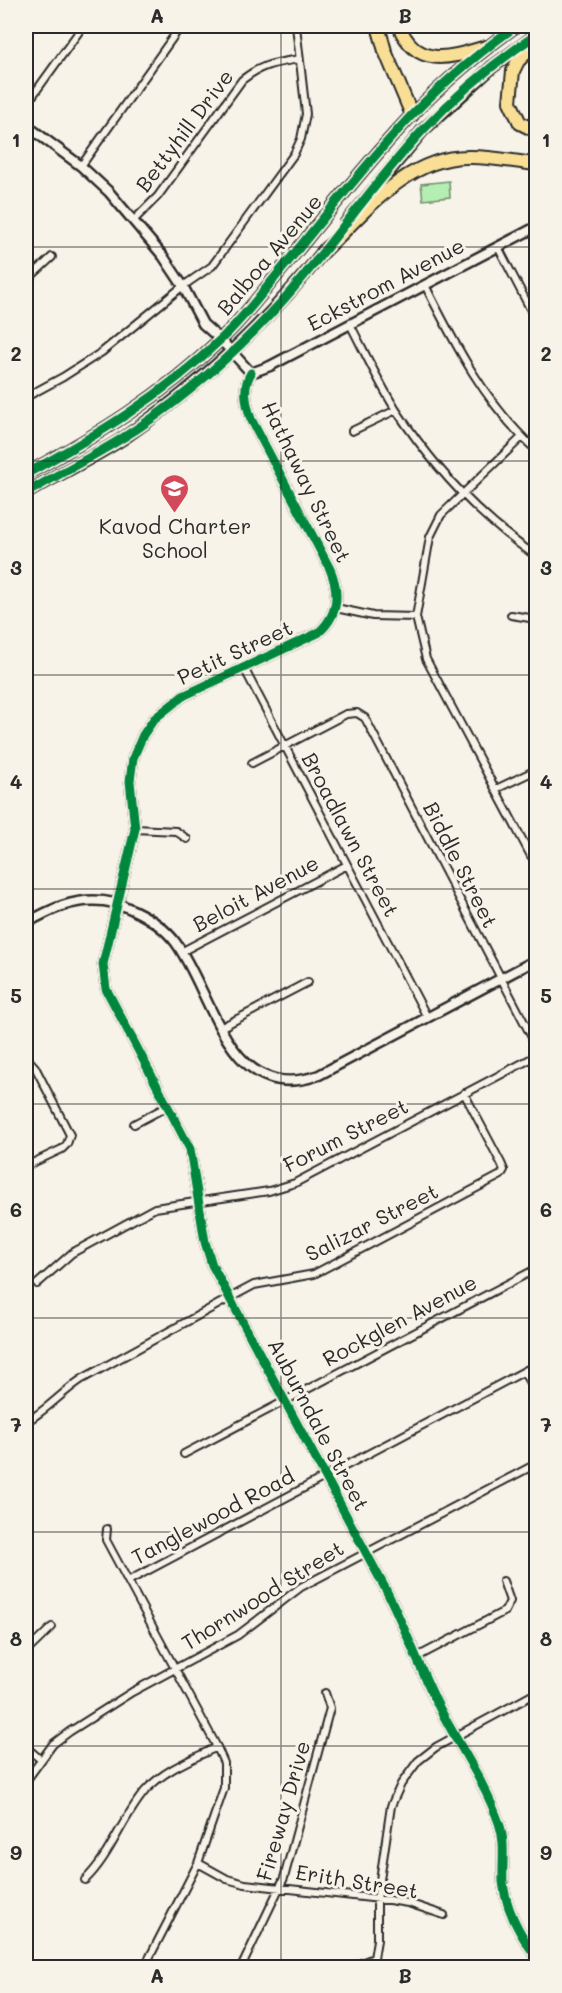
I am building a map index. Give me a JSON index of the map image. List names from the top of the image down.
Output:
{
  "streets": {
    "main road": ["Balboa Avenue"],
    "street": [
      "Bettyhill Drive",
      "Eckstrom Avenue",
      "Hathaway Street",
      "Petit Street",
      "Broadlawn Street",
      "Biddle Street",
      "Beloit Avenue",
      "Forum Street",
      "Salizar Street",
      "Rockglen Avenue",
      "Auburndale Street",
      "Tanglewood Road",
      "Thornwood Street",
      "Fireway Drive",
      "Erith Street"
    ]
  },
  "crossings": [
    ["Eckstrom Avenue", "Hathaway Street"],
    ["Hathaway Street", "Petit Street"],
    ["Petit Street", "Broadlawn Street"],
    ["Petit Street", "Auburndale Street"],
    ["Broadlawn Street", "Biddle Street"],
    ["Broadlawn Street", "Beloit Avenue"],
    ["Forum Street", "Salizar Street"],
    ["Forum Street", "Auburndale Street"],
    ["Salizar Street", "Auburndale Street"],
    ["Rockglen Avenue", "Auburndale Street"],
    ["Auburndale Street", "Tanglewood Road"],
    ["Auburndale Street", "Thornwood Street"],
    ["Fireway Drive", "Erith Street"]
  ],
  "places": {
    "school or university": ["Kavod Charter School"]
  },
  "grid": {
    "columns": ["A", "B"],
    "rows": [
      "1",
      "2",
      "3",
      "4",
      "5",
      "6",
      "7",
      "8",
      "9"
    ]
  }
}
